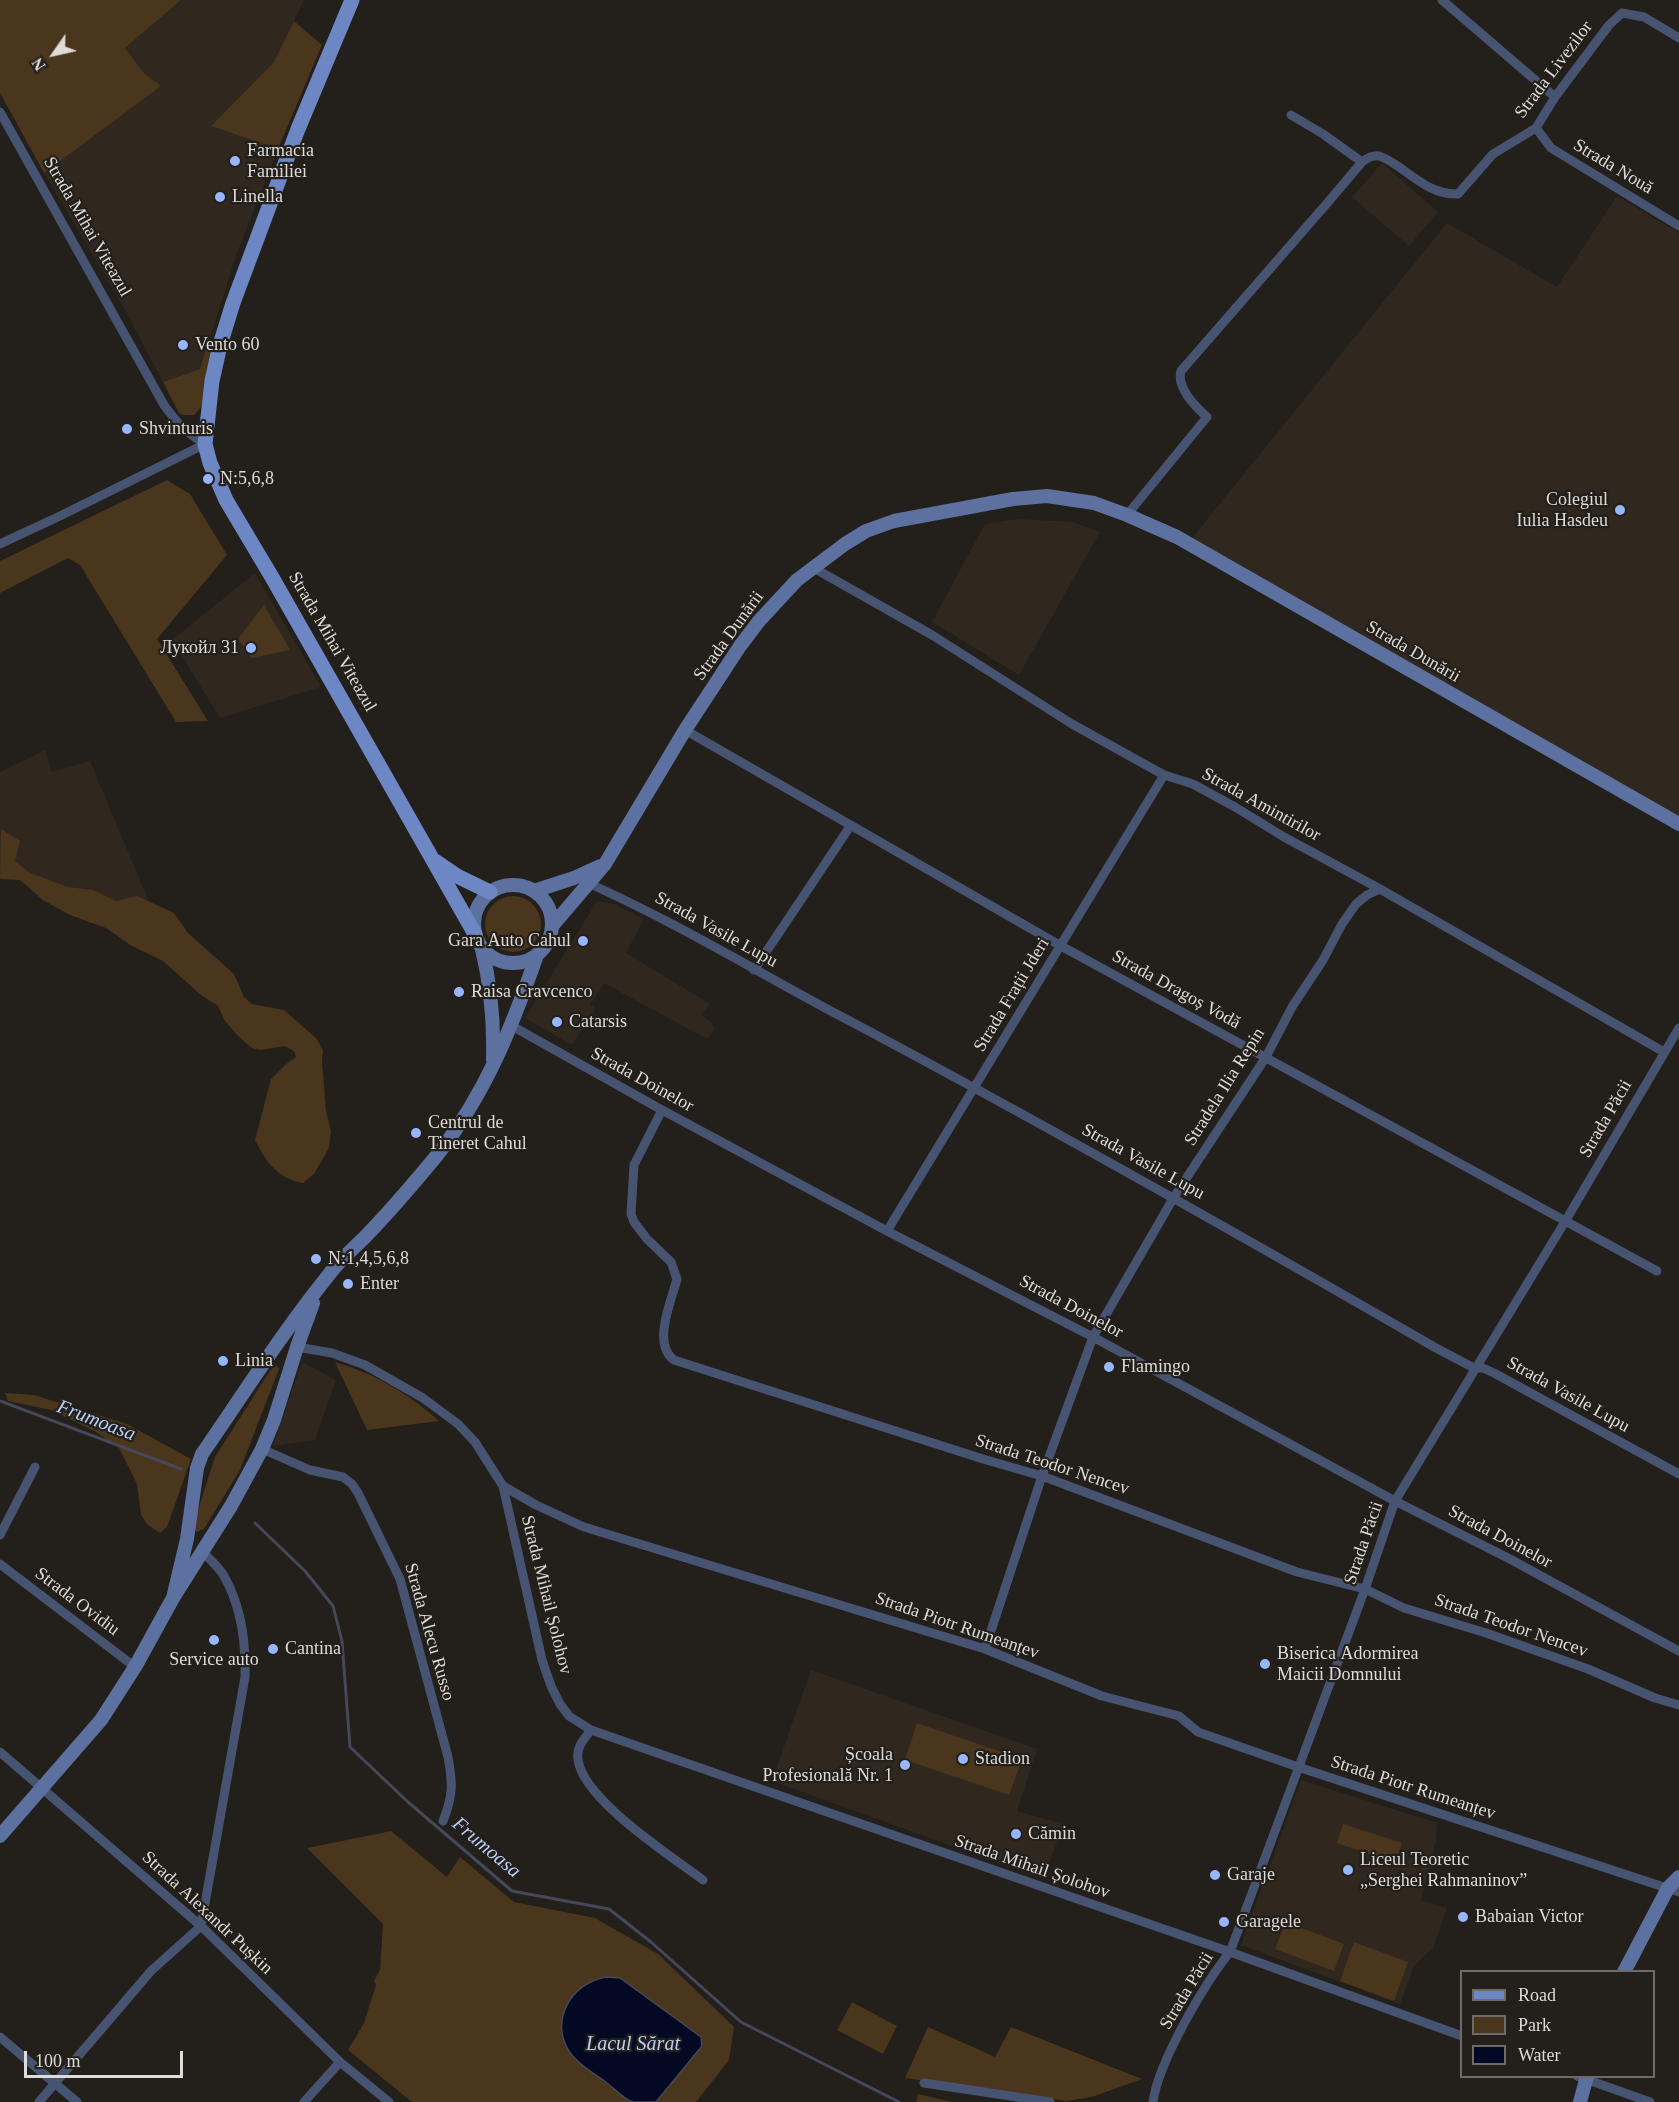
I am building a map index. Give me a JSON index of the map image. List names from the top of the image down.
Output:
{
  "streets": {
    "main road": ["Strada Mihai Viteazul", "Strada Dunării"],
    "street": [
      "Strada Livezilor",
      "Strada Nouă",
      "Strada Amintirilor",
      "Strada Vasile Lupu",
      "Strada Dragoș Vodă",
      "Strada Frații Jderi",
      "Strada Doinelor",
      "Stradela Ilia Repin",
      "Strada Păcii",
      "Strada Teodor Nencev",
      "Strada Mihail Șolohov",
      "Strada Ovidiu",
      "Strada Piotr Rumeanțev",
      "Strada Alecu Russo",
      "Strada Alexandr Pușkin"
    ]
  },
  "crossings": [
    ["Strada Livezilor", "Strada Nouă"],
    ["Strada Mihai Viteazul", "Strada Dunării"],
    ["Strada Dunării", "Strada Amintirilor"],
    ["Strada Dunării", "Strada Vasile Lupu"],
    ["Strada Dunării", "Strada Dragoș Vodă"],
    ["Strada Amintirilor", "Strada Frații Jderi"],
    ["Strada Amintirilor", "Stradela Ilia Repin"],
    ["Strada Amintirilor", "Strada Păcii"],
    ["Strada Vasile Lupu", "Strada Frații Jderi"],
    ["Strada Vasile Lupu", "Stradela Ilia Repin"],
    ["Strada Vasile Lupu", "Strada Păcii"],
    ["Strada Dragoș Vodă", "Strada Frații Jderi"],
    ["Strada Dragoș Vodă", "Stradela Ilia Repin"],
    ["Strada Dragoș Vodă", "Strada Păcii"],
    ["Strada Frații Jderi", "Strada Doinelor"],
    ["Strada Doinelor", "Stradela Ilia Repin"],
    ["Strada Doinelor", "Strada Păcii"],
    ["Strada Doinelor", "Strada Teodor Nencev"],
    ["Stradela Ilia Repin", "Strada Teodor Nencev"],
    ["Stradela Ilia Repin", "Strada Piotr Rumeanțev"],
    ["Strada Păcii", "Strada Teodor Nencev"],
    ["Strada Păcii", "Strada Mihail Șolohov"],
    ["Strada Păcii", "Strada Piotr Rumeanțev"],
    ["Strada Mihail Șolohov", "Strada Piotr Rumeanțev"]
  ],
  "water": ["Frumoasa", "Lacul Sărat"],
  "places": [
    "Farmacia Familiei",
    "Linella",
    "Vento 60",
    "Shvinturis",
    "N:5,6,8",
    "Colegiul Iulia Hasdeu",
    "Лукойл 31",
    "Gara Auto Cahul",
    "Raisa Cravcenco",
    "Catarsis",
    "Centrul de Tineret Cahul",
    "N:1,4,5,6,8",
    "Enter",
    "Linia",
    "Flamingo",
    "Service auto",
    "Cantina",
    "Biserica Adormirea Maicii Domnului",
    "Stadion",
    "Școala Profesională Nr. 1",
    "Cămin",
    "Liceul Teoretic „Serghei Rahmaninov”",
    "Garaje",
    "Babaian Victor",
    "Garagele"
  ],
  "legend": ["Road", "Park", "Water"],
  "scale_bar": "100 m",
  "north": "bottom left"
}
